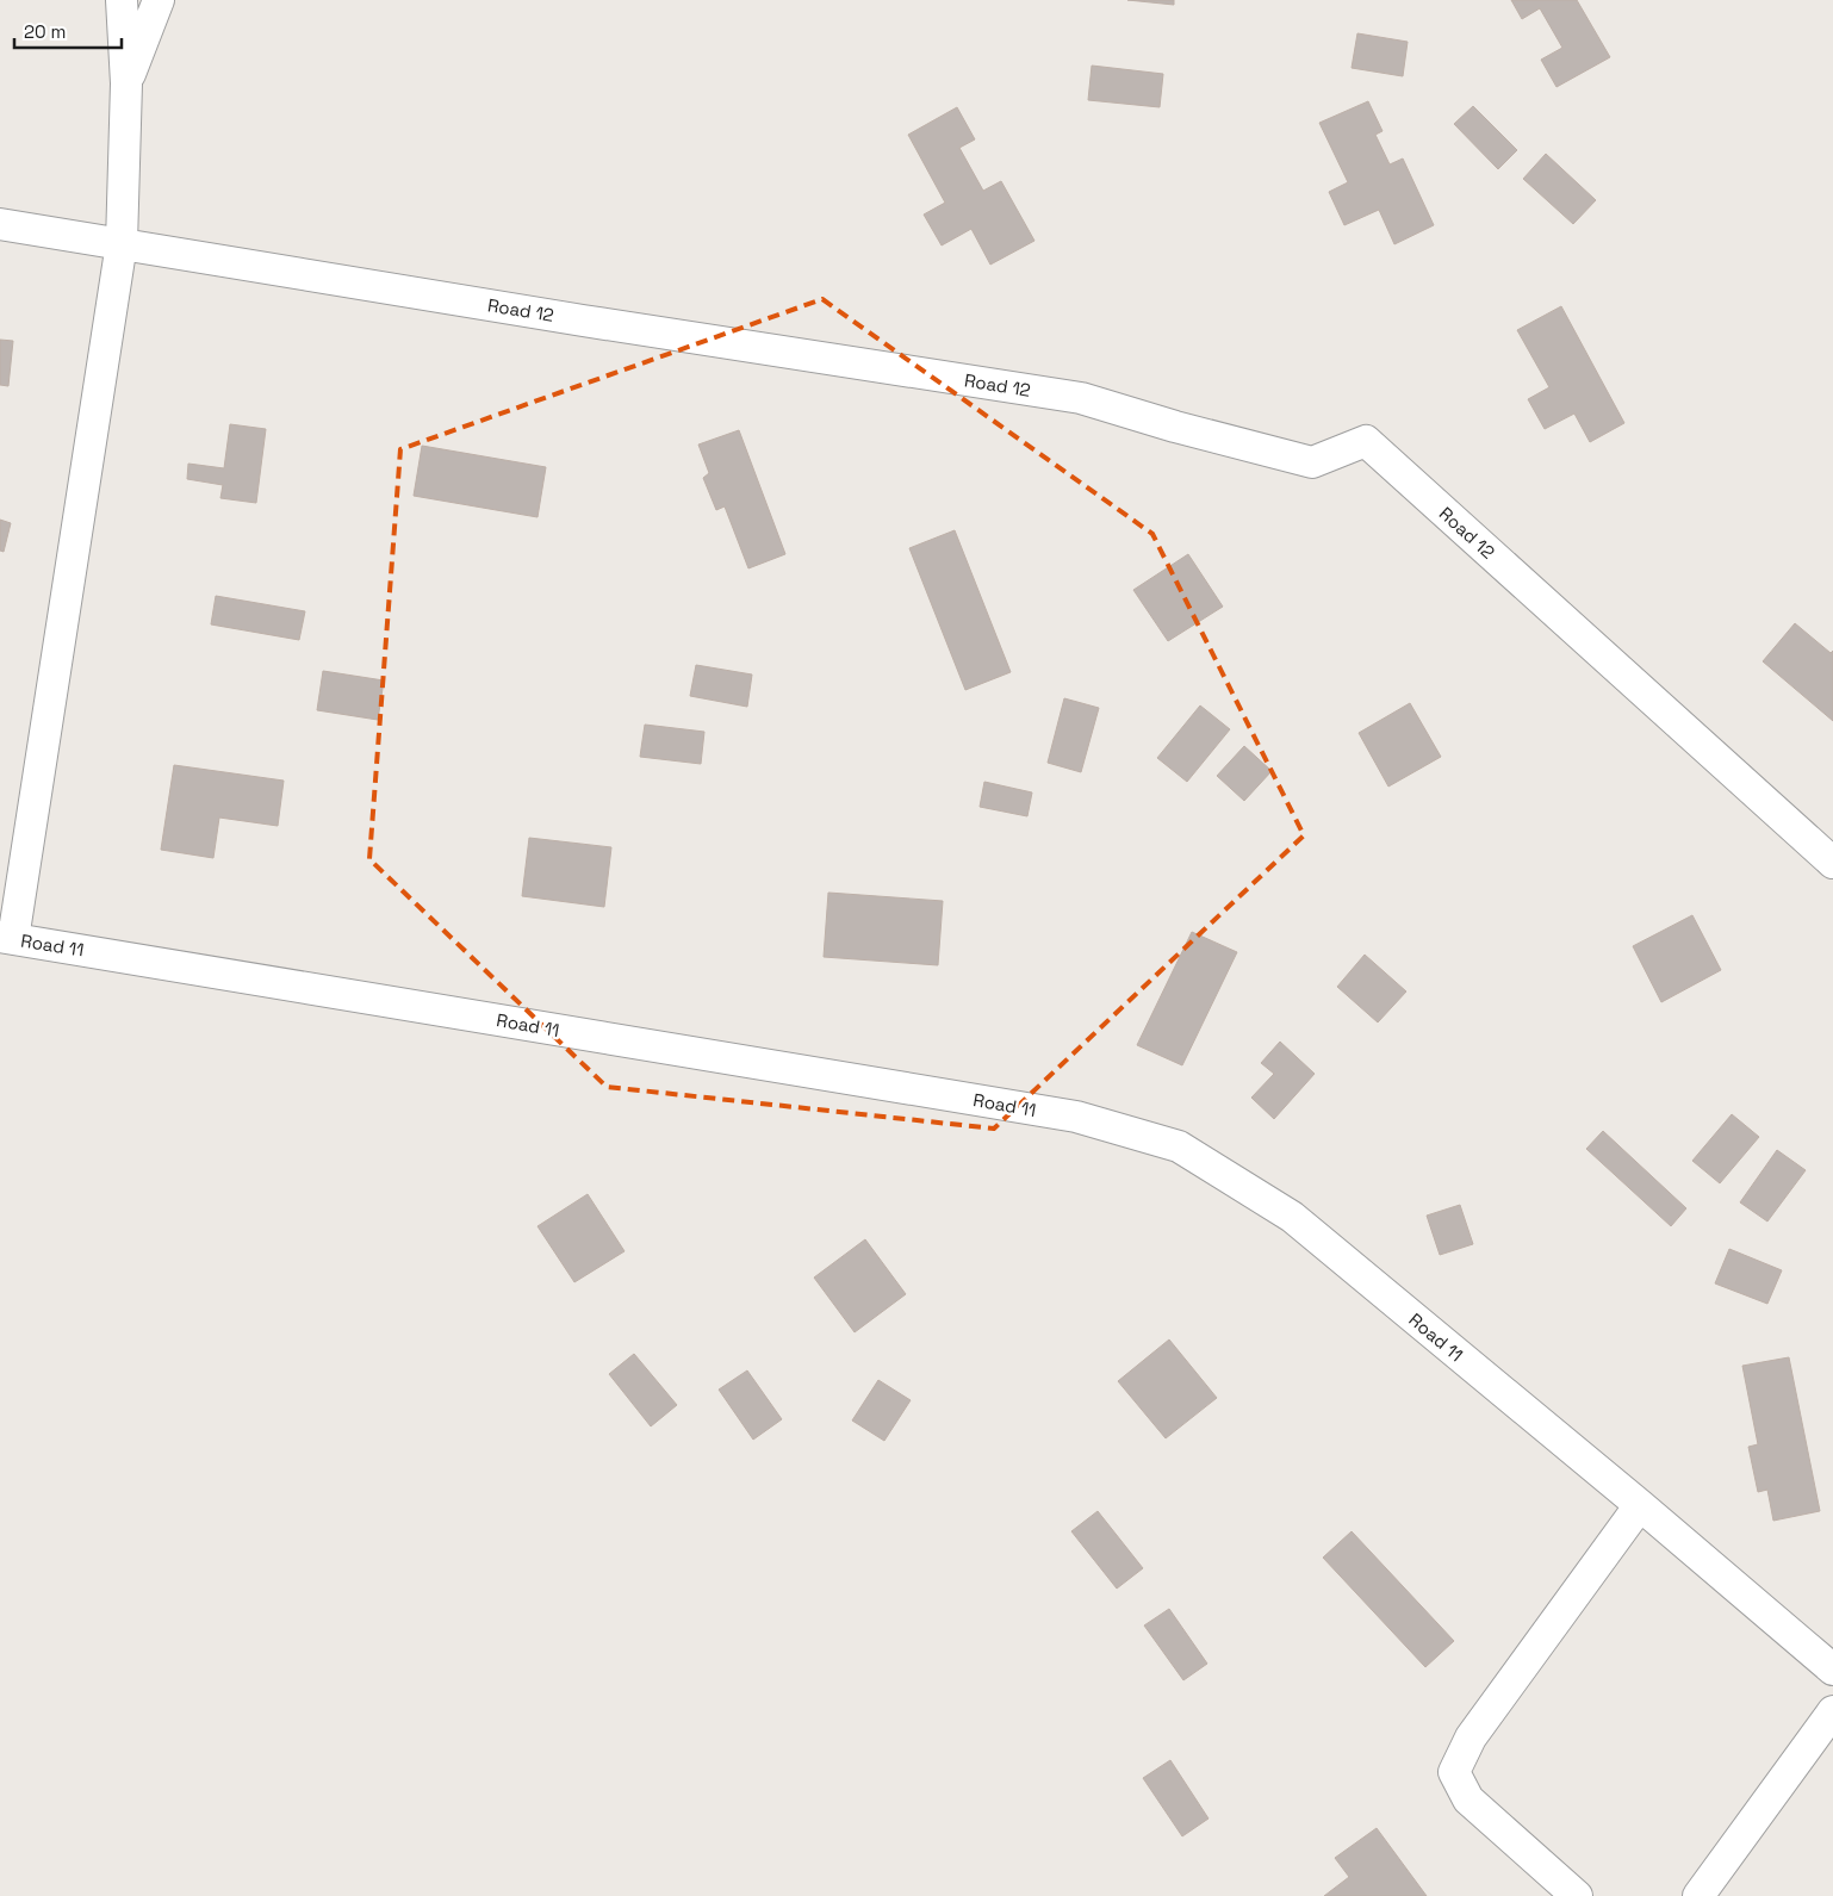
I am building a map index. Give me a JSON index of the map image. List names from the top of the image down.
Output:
{
  "streets": {
    "street": ["Road 12", "Road 11"]
  },
  "scale_bar": "20 m"
}
